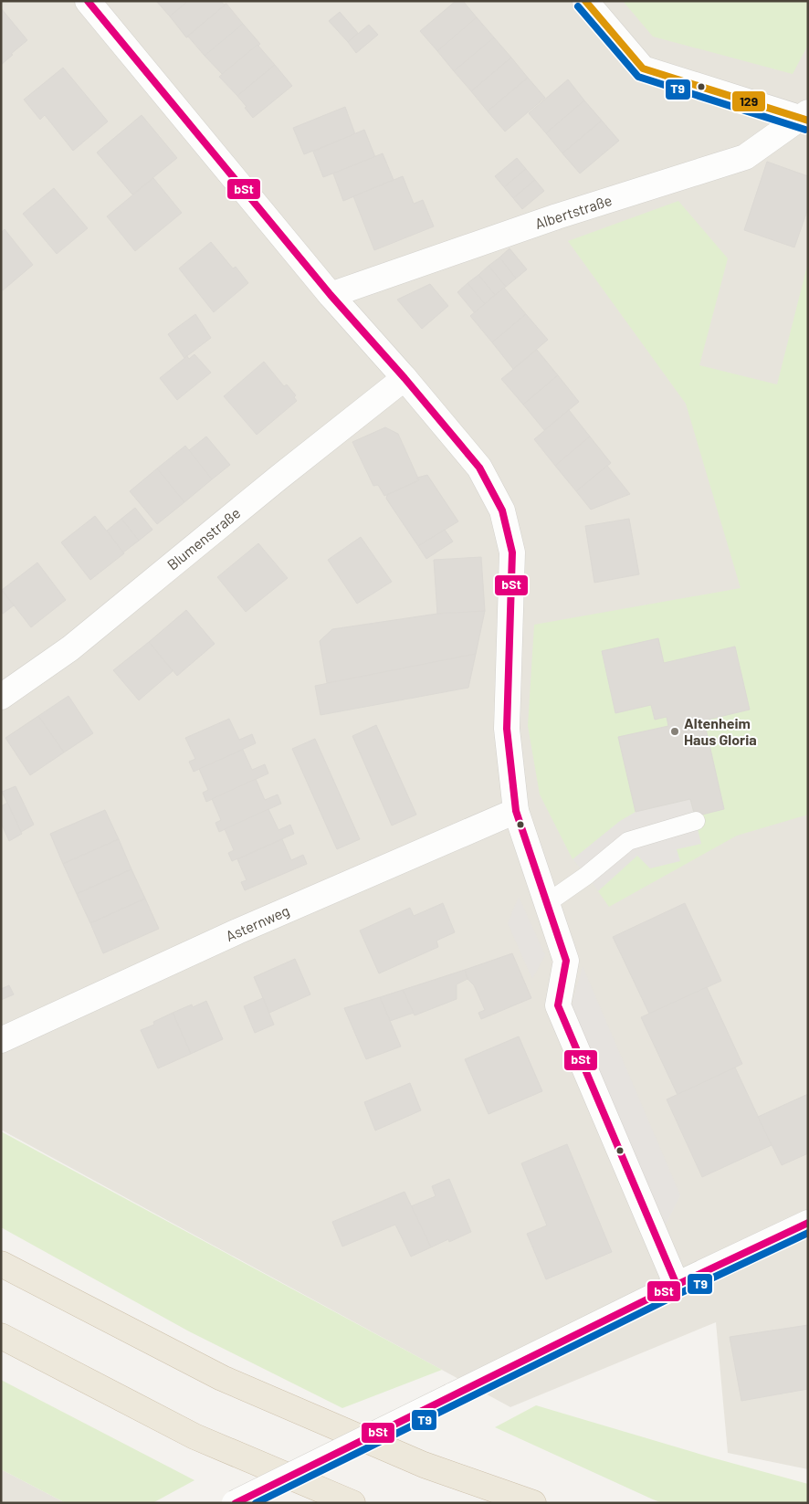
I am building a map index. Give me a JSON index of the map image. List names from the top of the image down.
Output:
{
  "streets": {
    "street": ["Albertstraße", "Blumenstraße", "Asternweg"]
  },
  "places": ["Altenheim Haus Gloria"],
  "lines": ["transit line bSt", "transit line 129", "transit line T9"]
}
